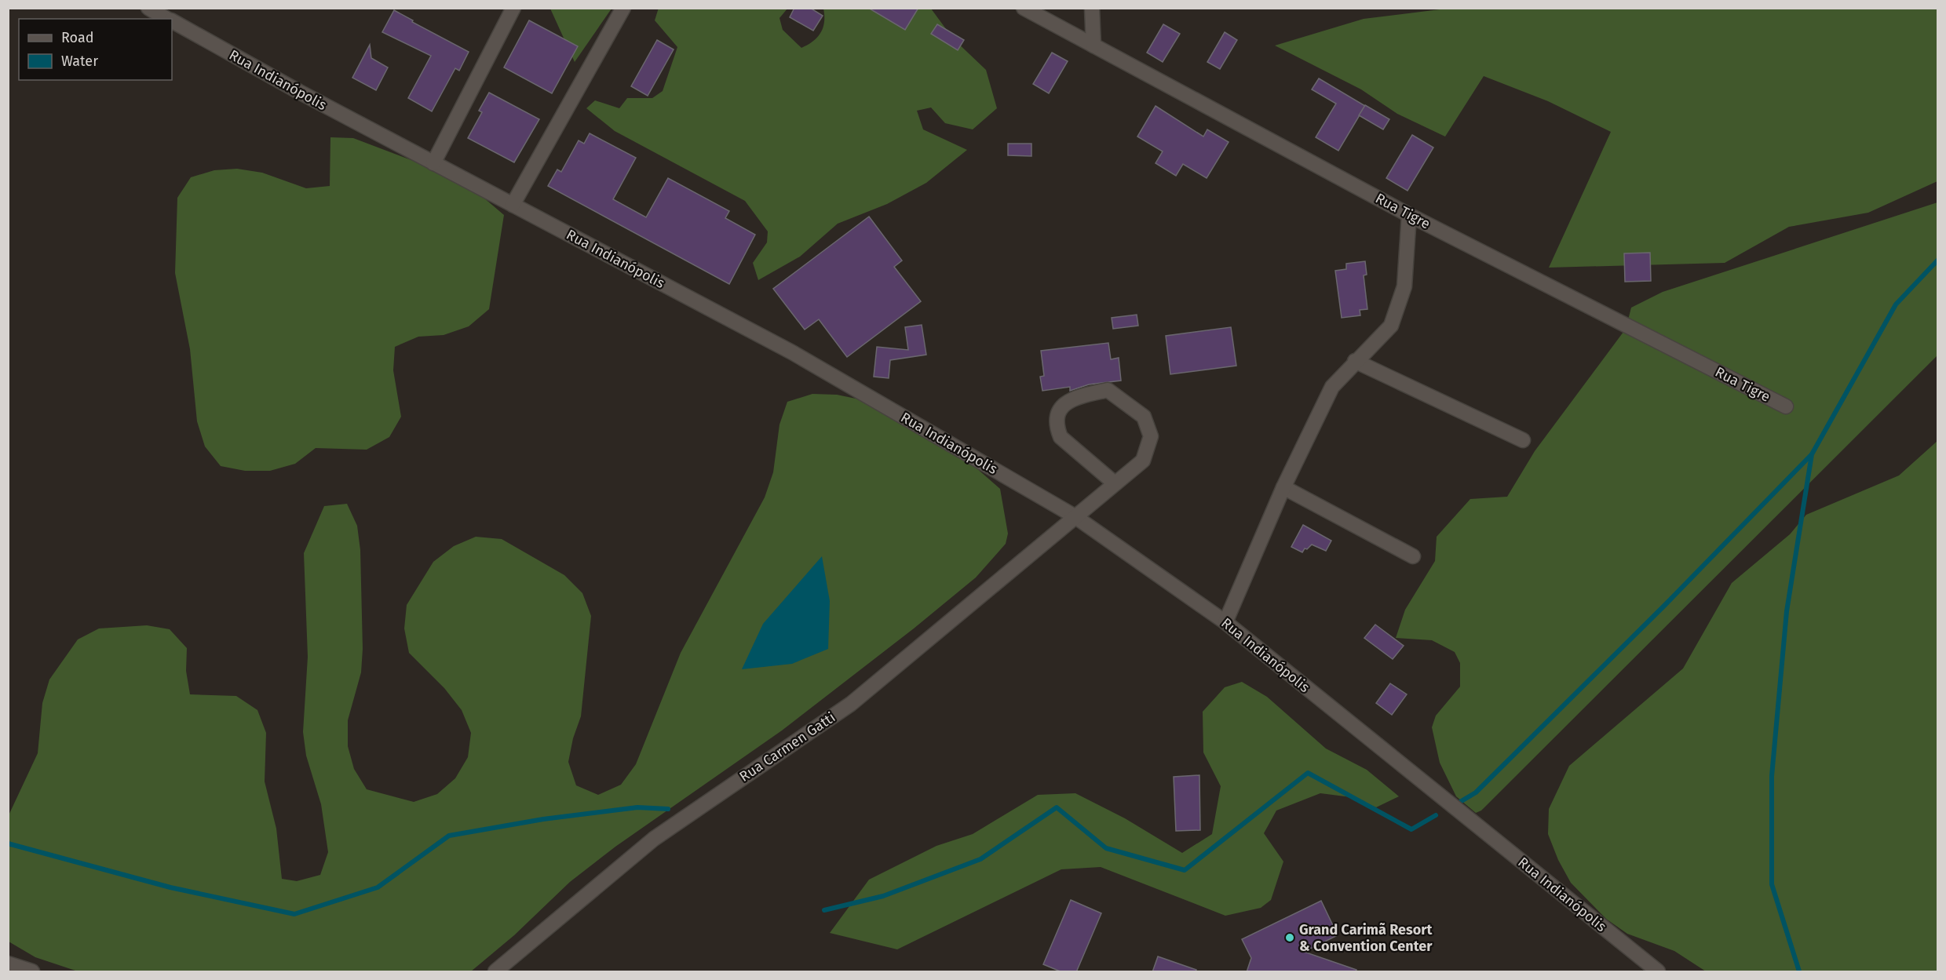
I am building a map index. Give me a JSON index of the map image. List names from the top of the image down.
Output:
{
  "streets": {
    "street": ["Rua Indianópolis", "Rua Tigre", "Rua Carmen Gatti"]
  },
  "crossings": [
    ["Rua Indianópolis", "Rua Carmen Gatti"]
  ],
  "places": ["Grand Carimã Resort & Convention Center"],
  "legend": ["Road", "Water"]
}
